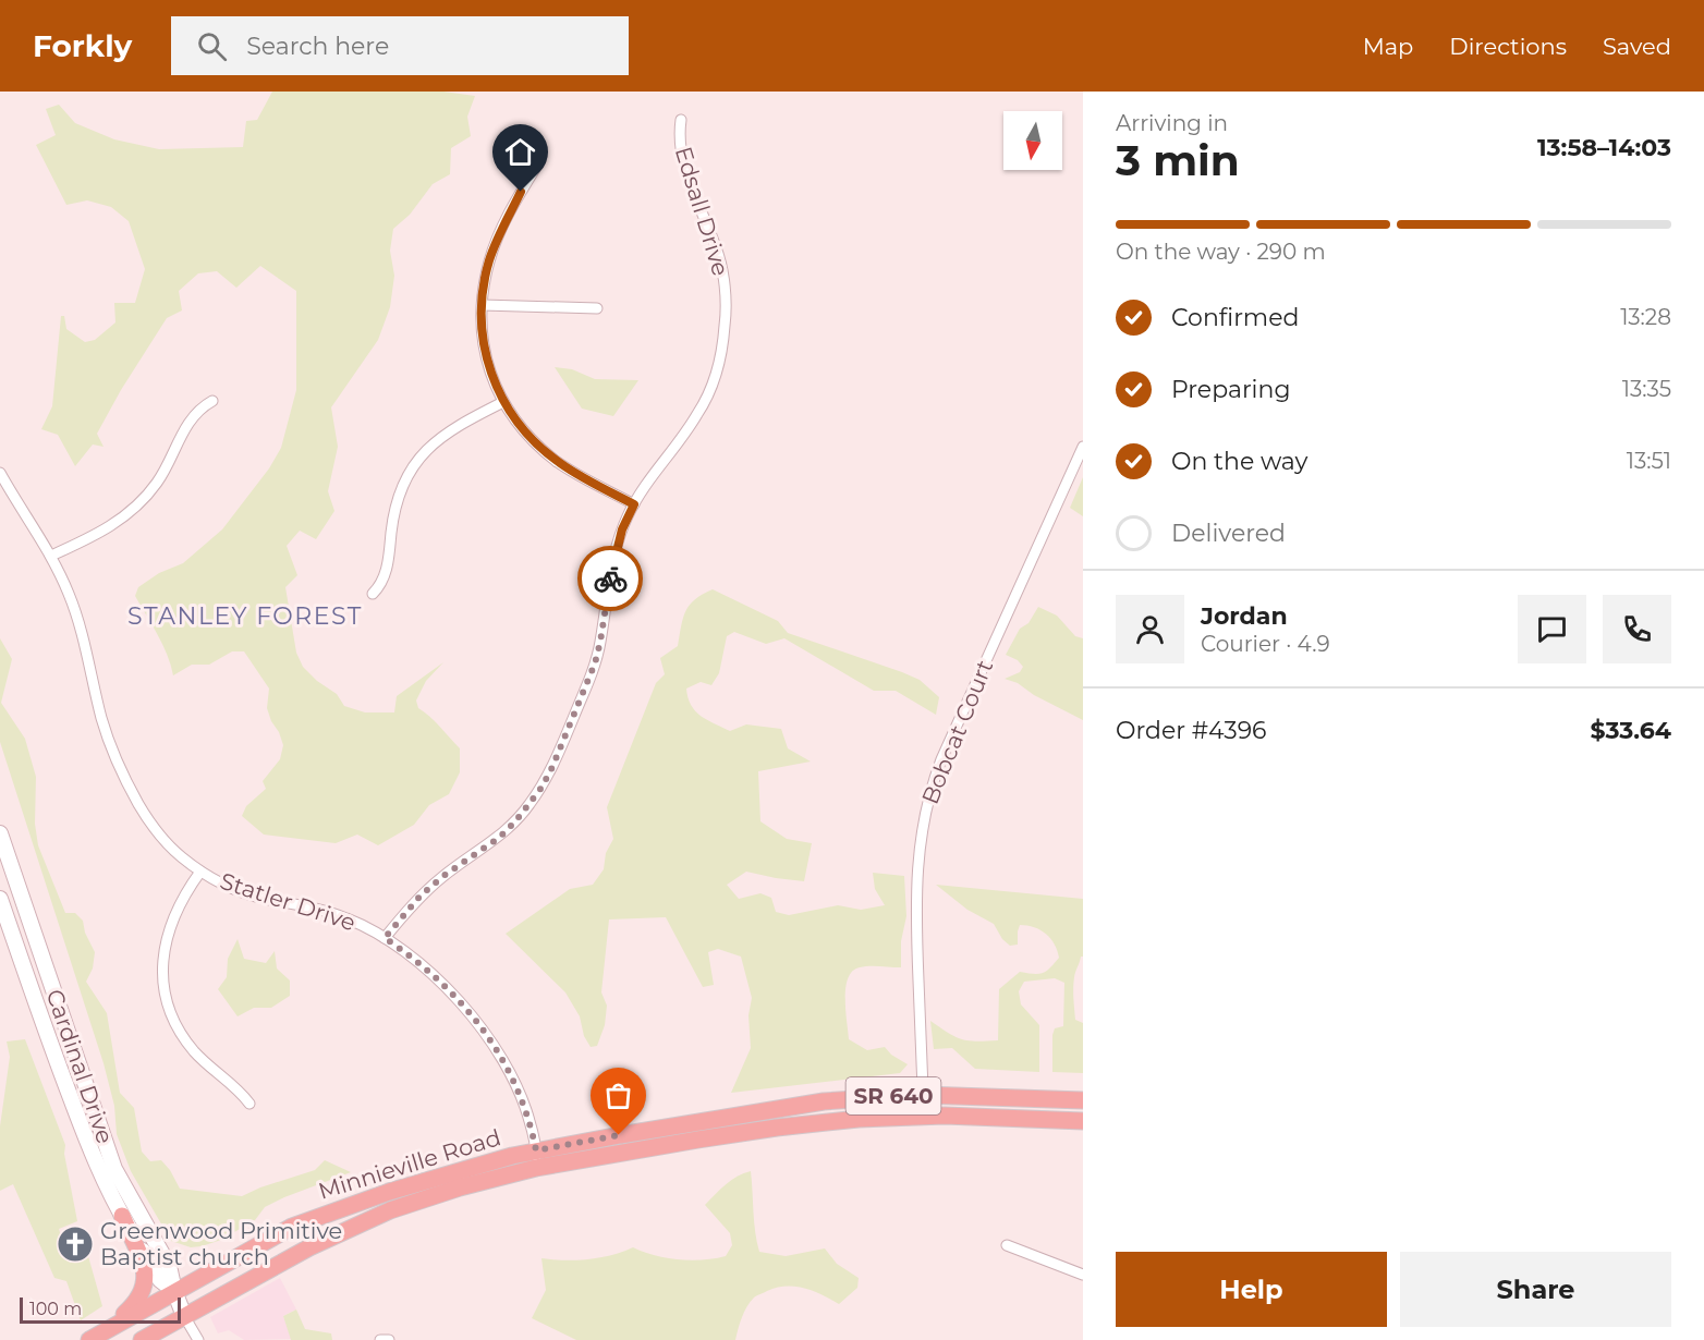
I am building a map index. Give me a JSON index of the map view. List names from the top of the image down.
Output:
{
  "streets": {
    "main road": ["Cardinal Drive", "SR 640", "Minnieville Road"],
    "street": ["Edsall Drive", "Bobcat Court", "Statler Drive"]
  },
  "crossings": [
    ["Edsall Drive", "Statler Drive"],
    ["Bobcat Court", "Minnieville Road"],
    ["Statler Drive", "Minnieville Road"],
    ["Cardinal Drive", "Minnieville Road"]
  ],
  "districts": ["STANLEY FOREST"],
  "places": {
    "church": ["Greenwood Primitive Baptist church"]
  },
  "scale_bar": "100 m",
  "north": "bottom",
  "page": {
    "header": "Forkly",
    "search": "Search here",
    "nav": ["Map", "Directions", "Saved"],
    "heading": ["3 min", "Arriving in", "13:58–14:03"],
    "panel": [
      "Jordan",
      "Courier · 4.9",
      "Order #4396",
      "$33.64"
    ],
    "bar": "On the way · 290 m",
    "list": [
      ["Confirmed", "13:28"],
      ["Preparing", "13:35"],
      ["On the way", "13:51"],
      "Delivered"
    ],
    "buttons": ["Help", "Share"],
    "scale": "100 m"
  }
}
